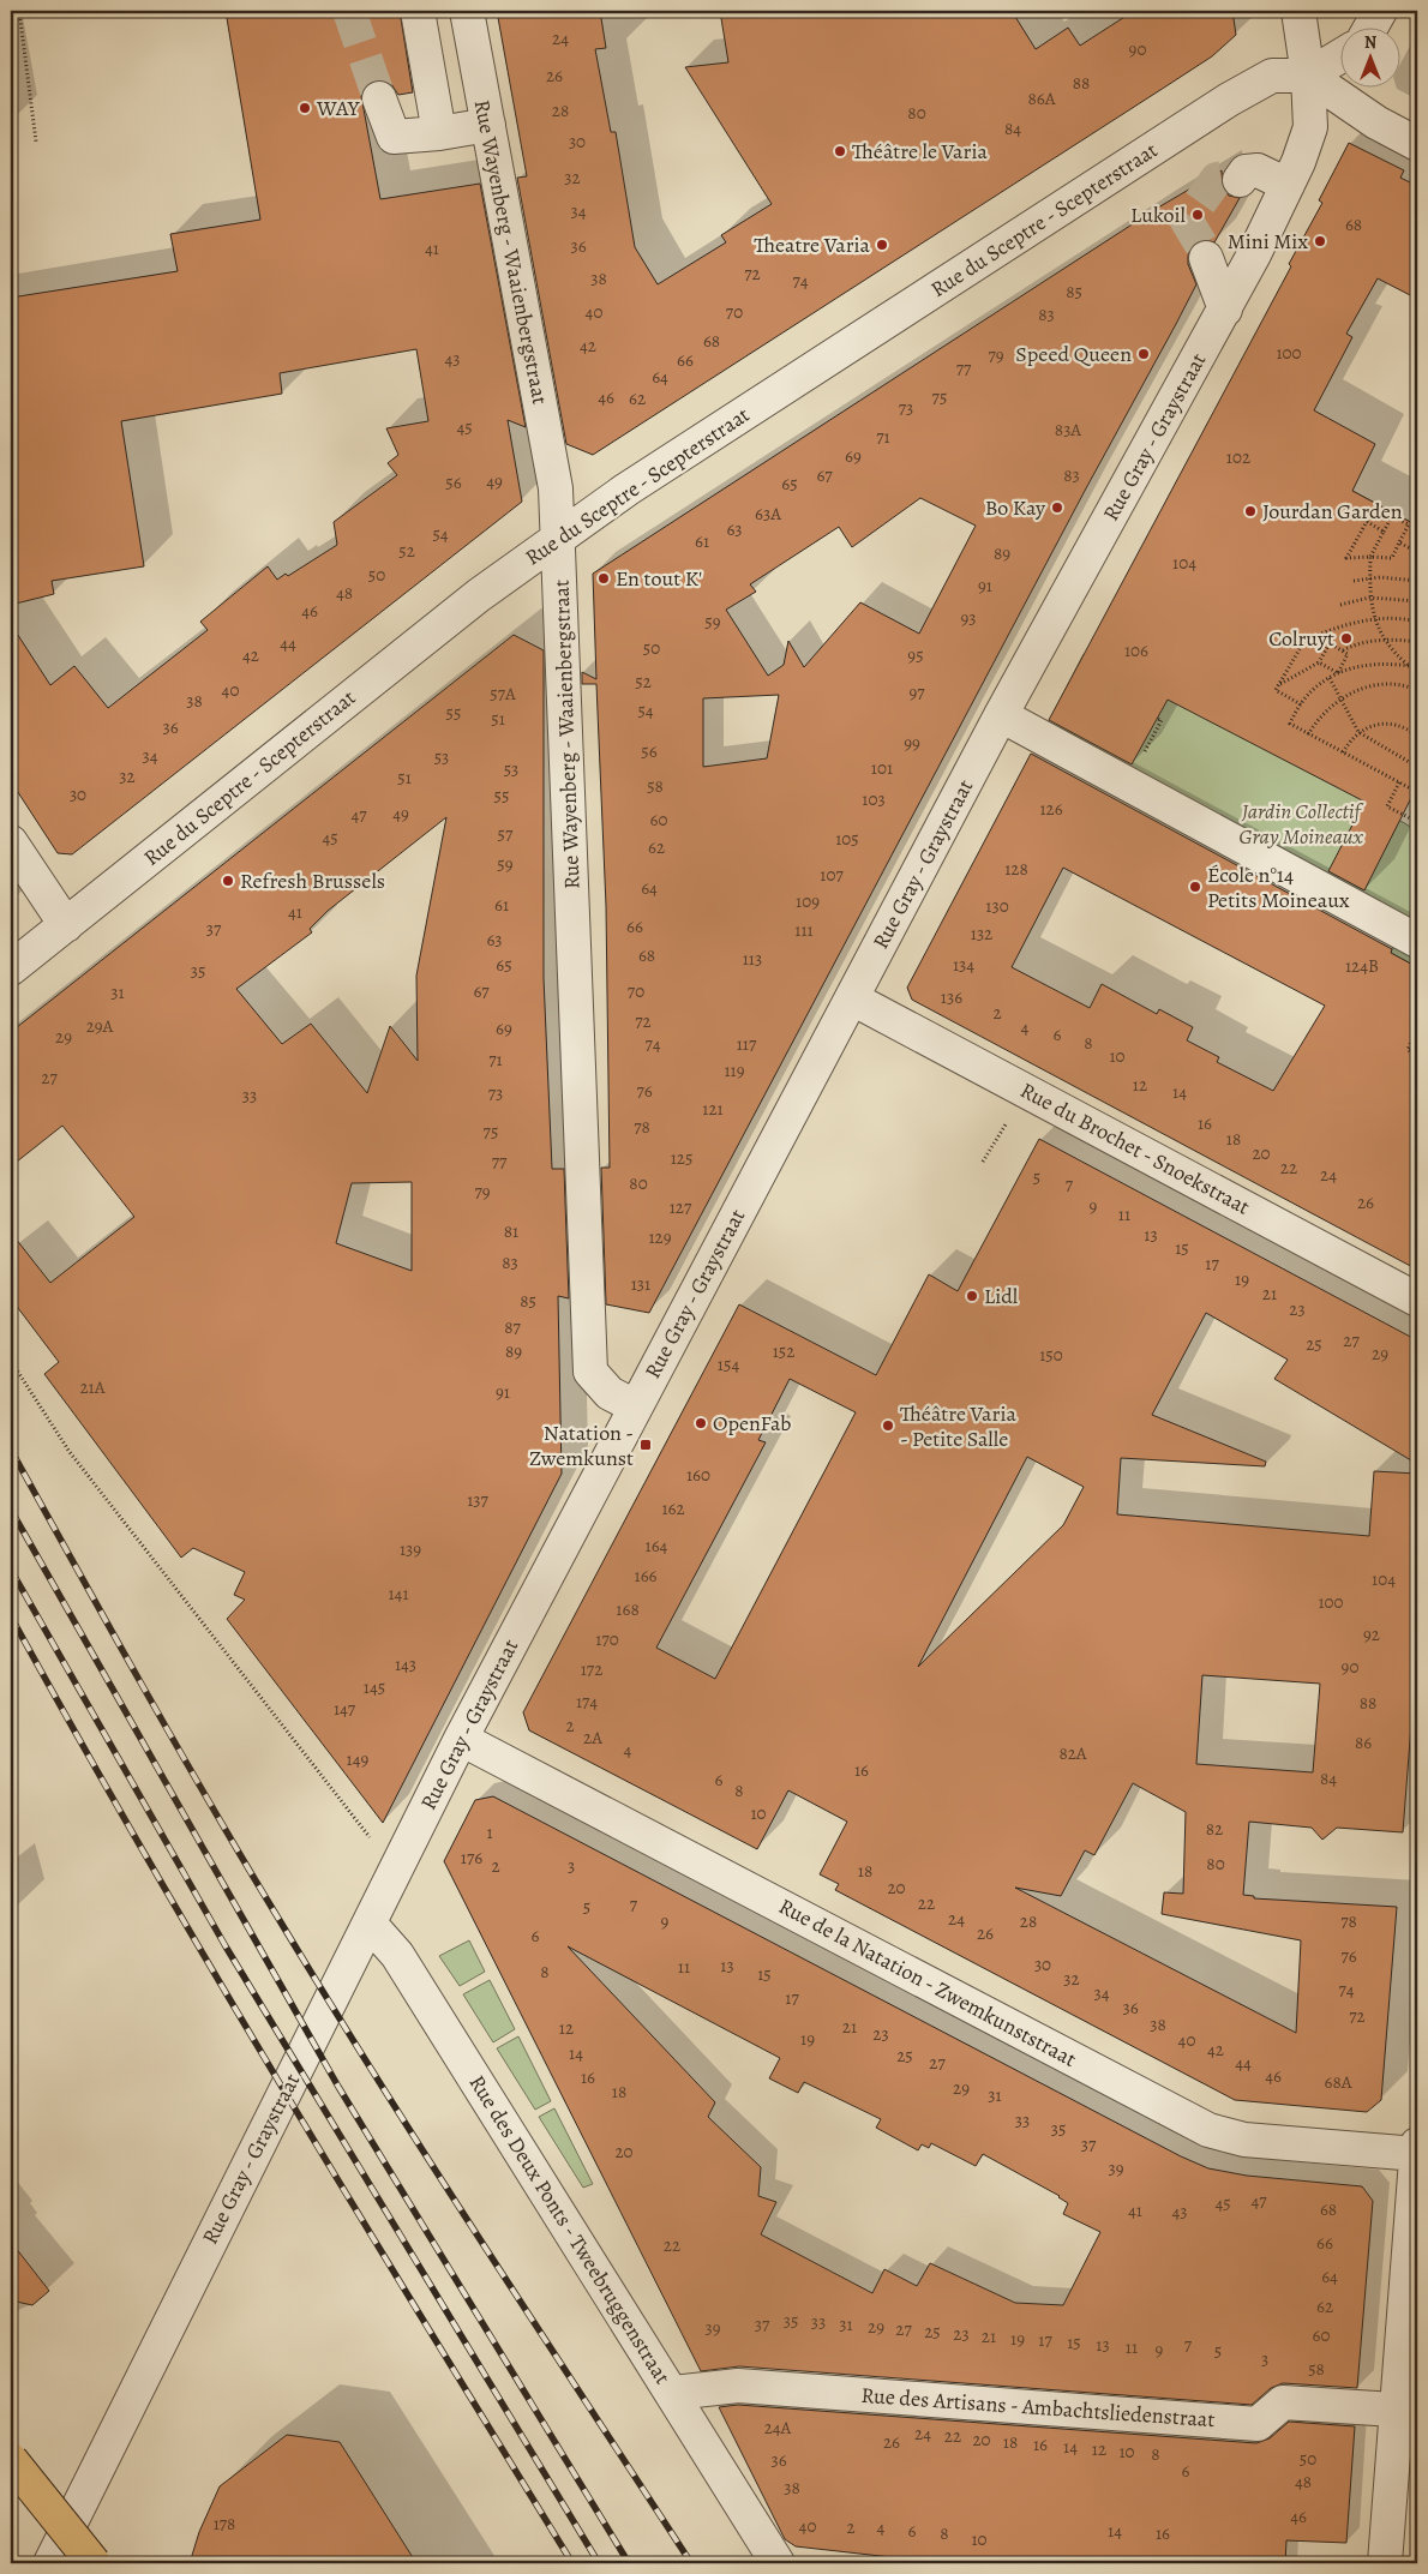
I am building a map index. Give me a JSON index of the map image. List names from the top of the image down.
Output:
{
  "streets": {
    "street": [
      "Rue du Sceptre - Scepterstraat",
      "Rue Wayenberg - Waaienbergstraat",
      "Rue Gray - Graystraat",
      "Rue du Brochet - Snoekstraat",
      "Rue de la Natation - Zwemkunststraat",
      "Rue des Deux Ponts - Tweebruggenstraat",
      "Rue des Artisans - Ambachtsliedenstraat"
    ]
  },
  "crossings": [
    ["Rue du Sceptre - Scepterstraat", "Rue Wayenberg - Waaienbergstraat"],
    ["Rue du Sceptre - Scepterstraat", "Rue Gray - Graystraat"],
    ["Rue Wayenberg - Waaienbergstraat", "Rue Gray - Graystraat"],
    ["Rue Gray - Graystraat", "Rue du Brochet - Snoekstraat"],
    ["Rue Gray - Graystraat", "Rue de la Natation - Zwemkunststraat"],
    ["Rue Gray - Graystraat", "Rue des Deux Ponts - Tweebruggenstraat"],
    ["Rue des Deux Ponts - Tweebruggenstraat", "Rue des Artisans - Ambachtsliedenstraat"]
  ],
  "parks": ["Jardin Collectif Gray Moineaux"],
  "places": {
    "other": [
      "WAY",
      "Théâtre le Varia",
      "Lukoil",
      "Mini Mix",
      "Theatre Varia",
      "Speed Queen",
      "Bo Kay",
      "Jourdan Garden",
      "En tout K'",
      "Colruyt",
      "Refresh Brussels",
      "École n°14 Petits Moineaux",
      "Lidl",
      "OpenFab",
      "Théâtre Varia - Petite Salle"
    ],
    "transit": ["Natation - Zwemkunst"]
  },
  "house_numbers": [
    "24",
    "90",
    "26",
    "88",
    "86A",
    "28",
    "80",
    "84",
    "30",
    "32",
    "34",
    "68",
    "36",
    "41",
    "72",
    "38",
    "74",
    "85",
    "40",
    "70",
    "83",
    "68",
    "42",
    "100",
    "79",
    "43",
    "66",
    "77",
    "64",
    "46",
    "75",
    "62",
    "73",
    "45",
    "83A",
    "71",
    "69",
    "102",
    "67",
    "83",
    "49",
    "56",
    "65",
    "63A",
    "63",
    "54",
    "61",
    "52",
    "89",
    "104",
    "50",
    "91",
    "48",
    "46",
    "93",
    "59",
    "44",
    "50",
    "106",
    "42",
    "95",
    "52",
    "40",
    "97",
    "57A",
    "38",
    "54",
    "55",
    "51",
    "36",
    "99",
    "56",
    "34",
    "53",
    "101",
    "53",
    "32",
    "51",
    "58",
    "30",
    "55",
    "103",
    "126",
    "49",
    "47",
    "60",
    "57",
    "45",
    "105",
    "62",
    "59",
    "128",
    "107",
    "64",
    "109",
    "61",
    "130",
    "41",
    "66",
    "37",
    "111",
    "132",
    "63",
    "68",
    "113",
    "65",
    "134",
    "124B",
    "35",
    "67",
    "70",
    "31",
    "136",
    "2",
    "72",
    "29A",
    "4",
    "69",
    "6",
    "29",
    "8",
    "74",
    "117",
    "10",
    "71",
    "119",
    "27",
    "12",
    "76",
    "14",
    "73",
    "33",
    "121",
    "16",
    "78",
    "75",
    "18",
    "20",
    "125",
    "77",
    "22",
    "24",
    "5",
    "80",
    "7",
    "79",
    "26",
    "9",
    "127",
    "11",
    "81",
    "13",
    "129",
    "15",
    "83",
    "17",
    "19",
    "131",
    "21",
    "85",
    "23",
    "87",
    "27",
    "25",
    "89",
    "152",
    "29",
    "150",
    "154",
    "21A",
    "91",
    "160",
    "137",
    "162",
    "164",
    "139",
    "166",
    "104",
    "141",
    "100",
    "168",
    "92",
    "170",
    "143",
    "90",
    "172",
    "145",
    "174",
    "88",
    "147",
    "2",
    "2A",
    "86",
    "4",
    "82A",
    "149",
    "16",
    "84",
    "6",
    "8",
    "10",
    "82",
    "1",
    "176",
    "80",
    "2",
    "3",
    "18",
    "20",
    "22",
    "7",
    "5",
    "24",
    "9",
    "28",
    "78",
    "26",
    "6",
    "76",
    "30",
    "13",
    "11",
    "8",
    "15",
    "32",
    "74",
    "34",
    "17",
    "36",
    "72",
    "38",
    "21",
    "12",
    "23",
    "19",
    "40",
    "42",
    "14",
    "25",
    "27",
    "44",
    "46",
    "16",
    "68A",
    "29",
    "18",
    "31",
    "33",
    "35",
    "37",
    "20",
    "39",
    "47",
    "45",
    "68",
    "41",
    "43",
    "66",
    "22",
    "64",
    "62",
    "35",
    "33",
    "37",
    "31",
    "29",
    "39",
    "27",
    "25",
    "23",
    "60",
    "21",
    "19",
    "17",
    "15",
    "13",
    "7",
    "11",
    "9",
    "5",
    "3",
    "58",
    "24A",
    "24",
    "22",
    "20",
    "26",
    "18",
    "16",
    "14",
    "12",
    "10",
    "8",
    "50",
    "36",
    "6",
    "48",
    "38",
    "46",
    "178",
    "40",
    "2",
    "4",
    "6",
    "14",
    "8",
    "16",
    "10"
  ],
  "north": "top"
}
